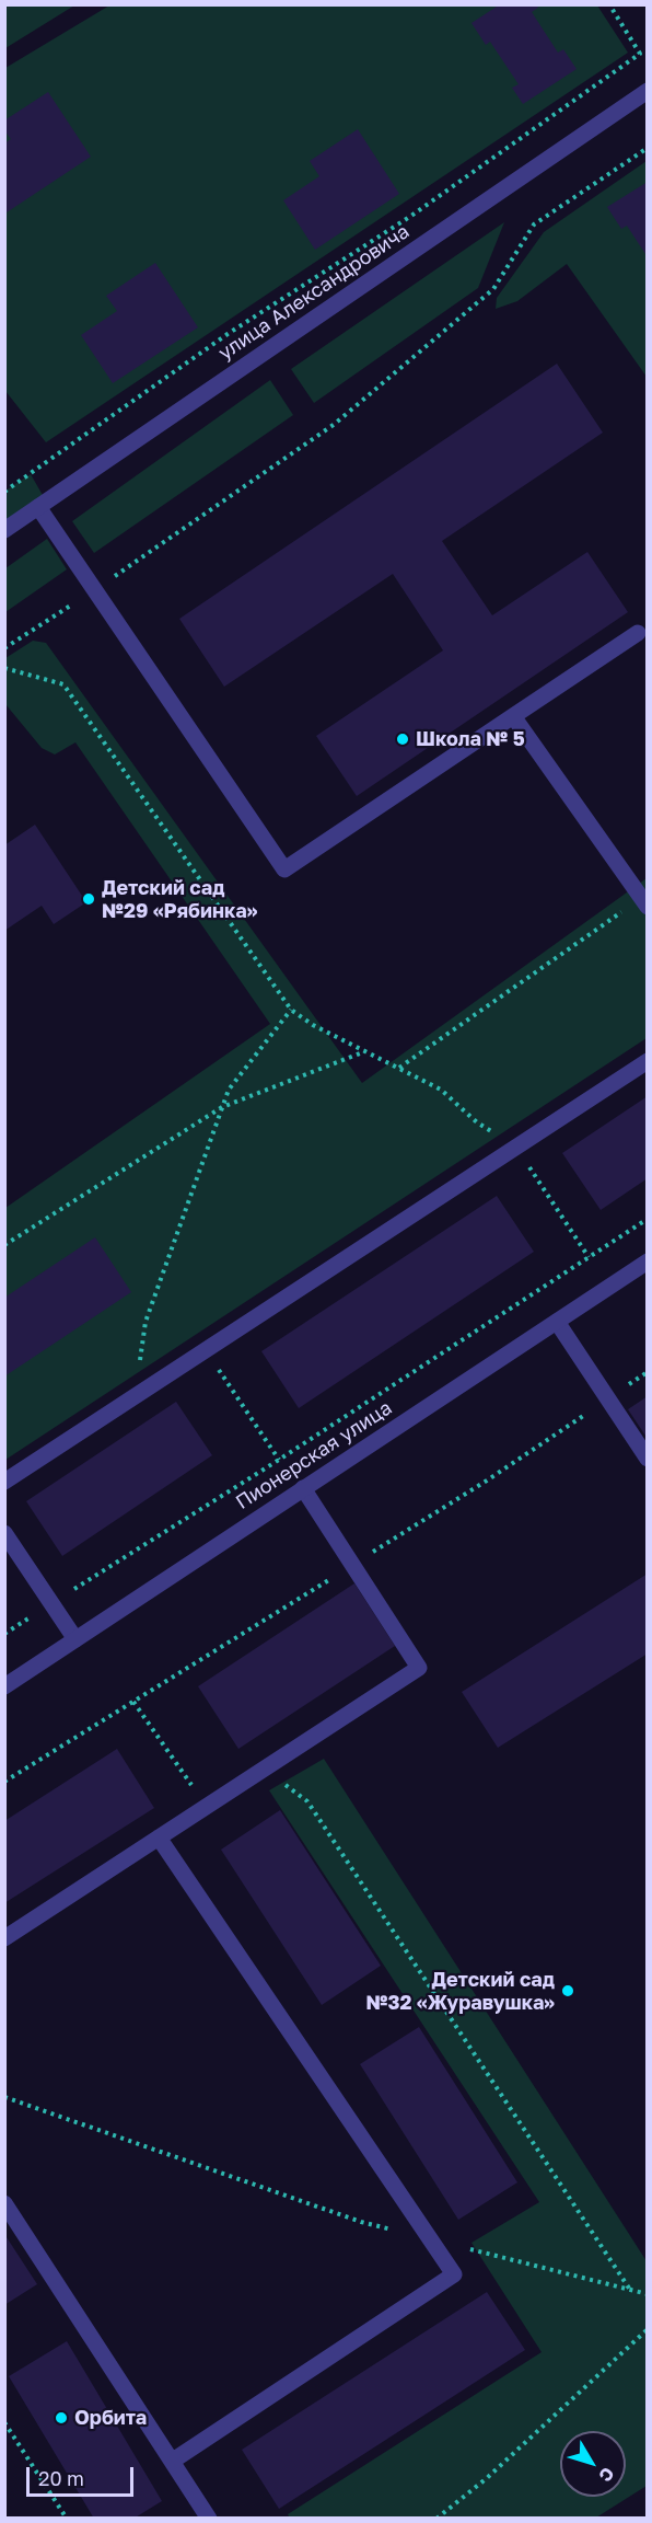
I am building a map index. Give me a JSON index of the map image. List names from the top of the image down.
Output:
{
  "streets": {
    "street": ["улица Александровича", "Пионерская улица"]
  },
  "places": [
    "Школа № 5",
    "Детский сад №29 «Рябинка»",
    "Детский сад №32 «Журавушка»",
    "Орбита"
  ],
  "scale_bar": "20 m",
  "north": "bottom right"
}
